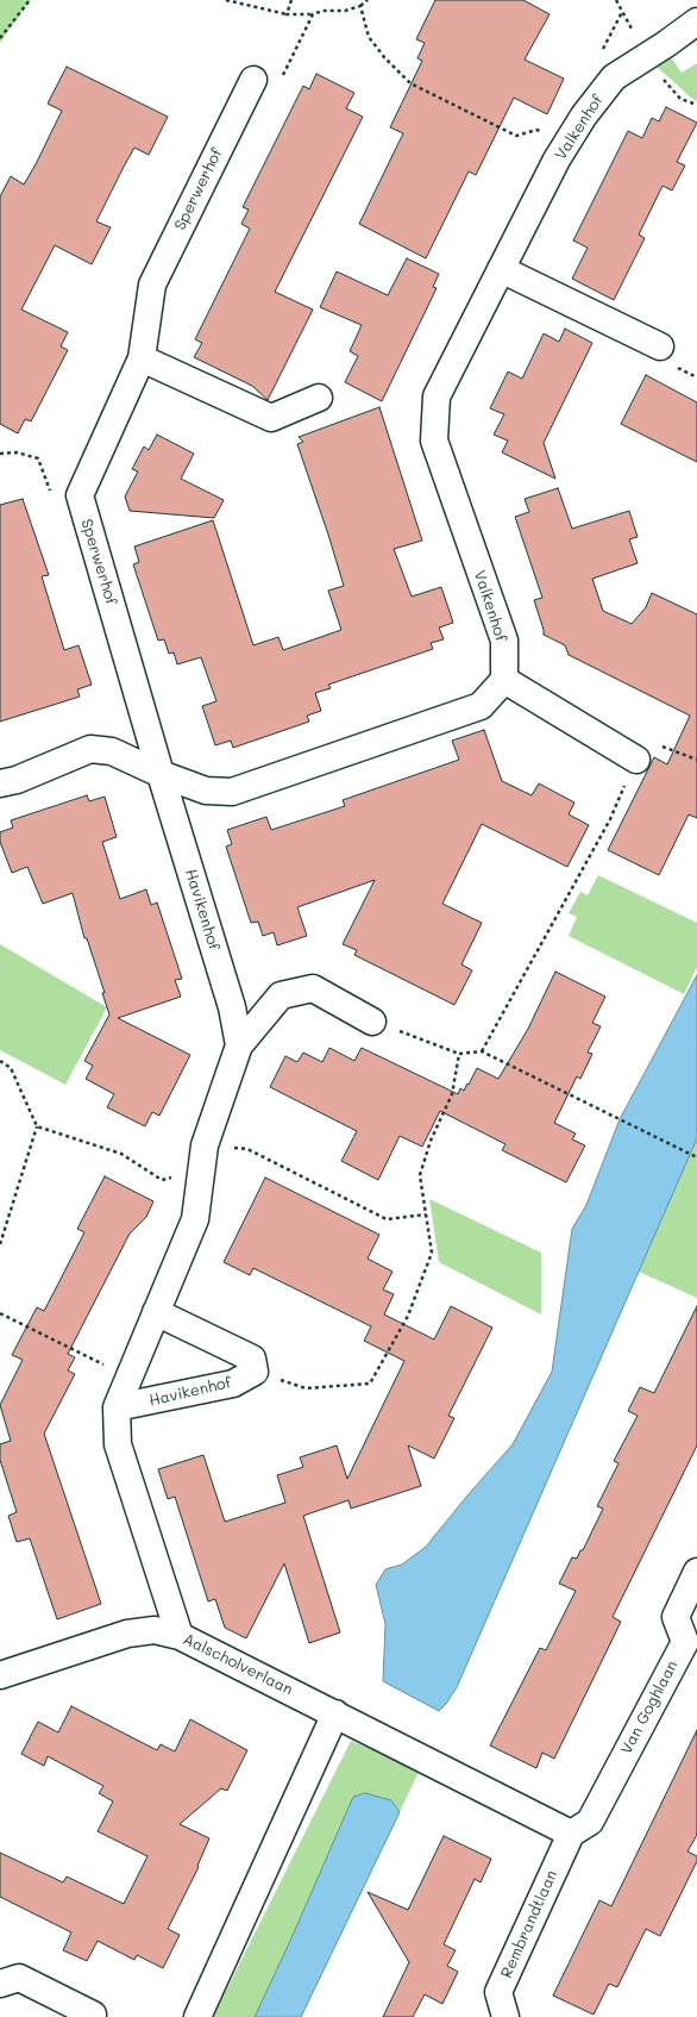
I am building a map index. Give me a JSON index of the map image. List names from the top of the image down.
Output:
{
  "streets": {
    "street": [
      "Valkenhof",
      "Sperwerhof",
      "Havikenhof",
      "Aalscholverlaan",
      "Van Goghlaan",
      "Rembrandtlaan"
    ]
  },
  "crossings": [
    ["Sperwerhof", "Havikenhof"],
    ["Havikenhof", "Aalscholverlaan"],
    ["Aalscholverlaan", "Van Goghlaan"],
    ["Aalscholverlaan", "Rembrandtlaan"],
    ["Van Goghlaan", "Rembrandtlaan"]
  ]
}
